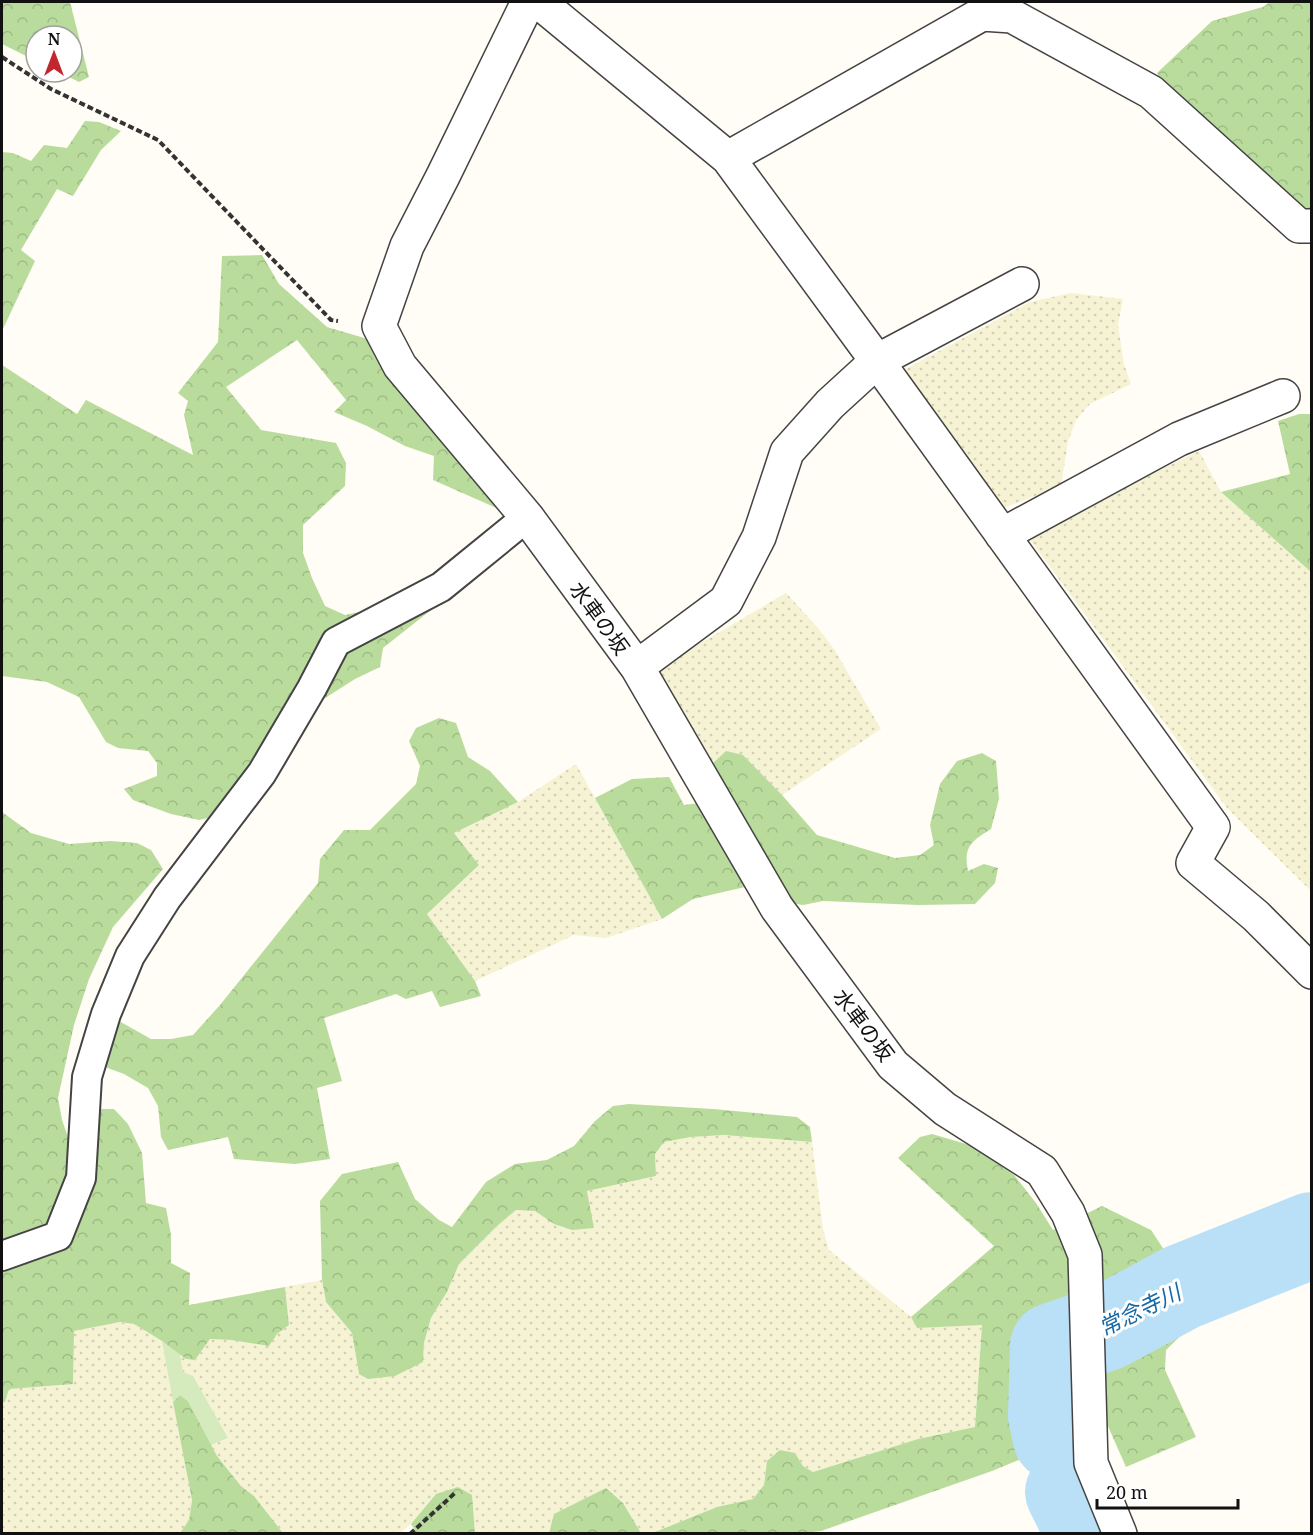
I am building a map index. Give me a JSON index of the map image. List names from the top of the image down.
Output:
{
  "streets": {
    "street": ["水車の坂"]
  },
  "water": ["常念寺川"],
  "scale_bar": "20 m",
  "north": "top"
}
